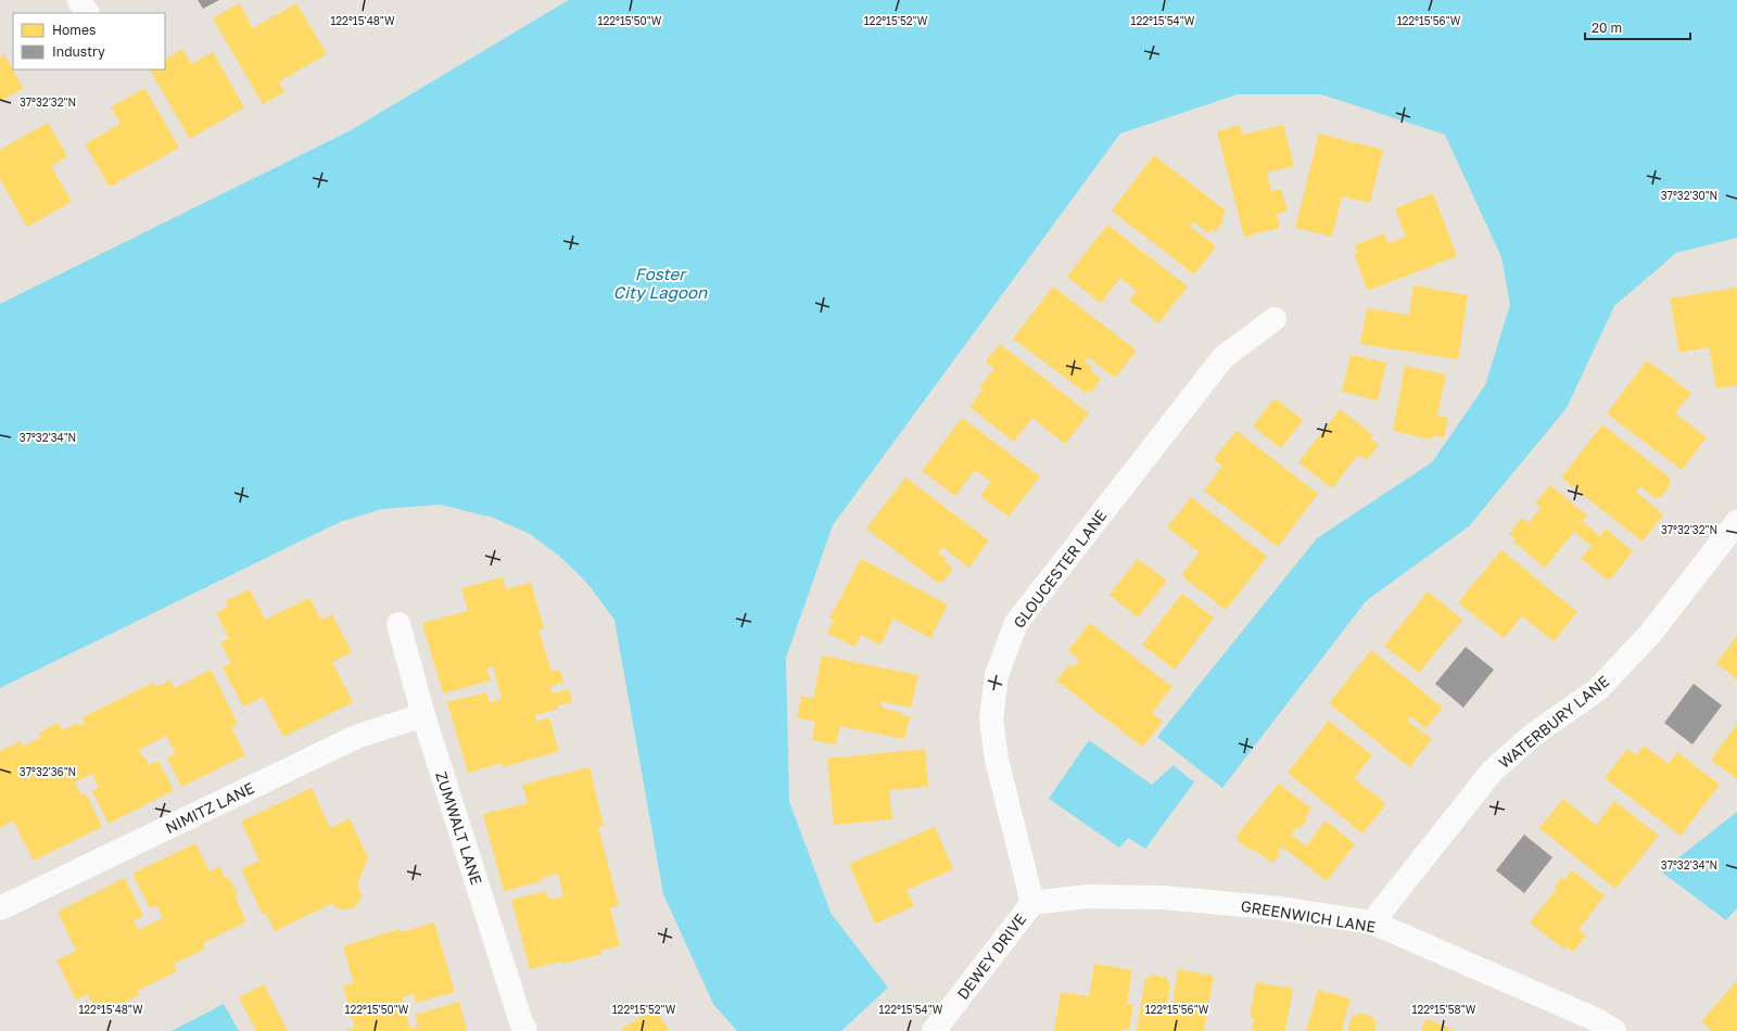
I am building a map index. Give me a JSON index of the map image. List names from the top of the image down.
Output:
{
  "streets": {
    "street": [
      "GLOUCESTER LANE",
      "WATERBURY LANE",
      "NIMITZ LANE",
      "ZUMWALT LANE",
      "GREENWICH LANE",
      "DEWEY DRIVE"
    ]
  },
  "crossings": [
    ["GLOUCESTER LANE", "GREENWICH LANE"],
    ["GLOUCESTER LANE", "DEWEY DRIVE"],
    ["WATERBURY LANE", "GREENWICH LANE"],
    ["NIMITZ LANE", "ZUMWALT LANE"],
    ["GREENWICH LANE", "DEWEY DRIVE"]
  ],
  "water": ["Foster City Lagoon"],
  "legend": ["Homes", "Industry"],
  "scale_bar": "20 m",
  "coordinates": [
    "122°15'48\"W",
    "122°15'50\"W",
    "122°15'52\"W",
    "122°15'54\"W",
    "122°15'56\"W",
    "37°32'32\"N",
    "37°32'30\"N",
    "37°32'34\"N",
    "37°32'36\"N",
    "122°15'58\"W"
  ]
}
